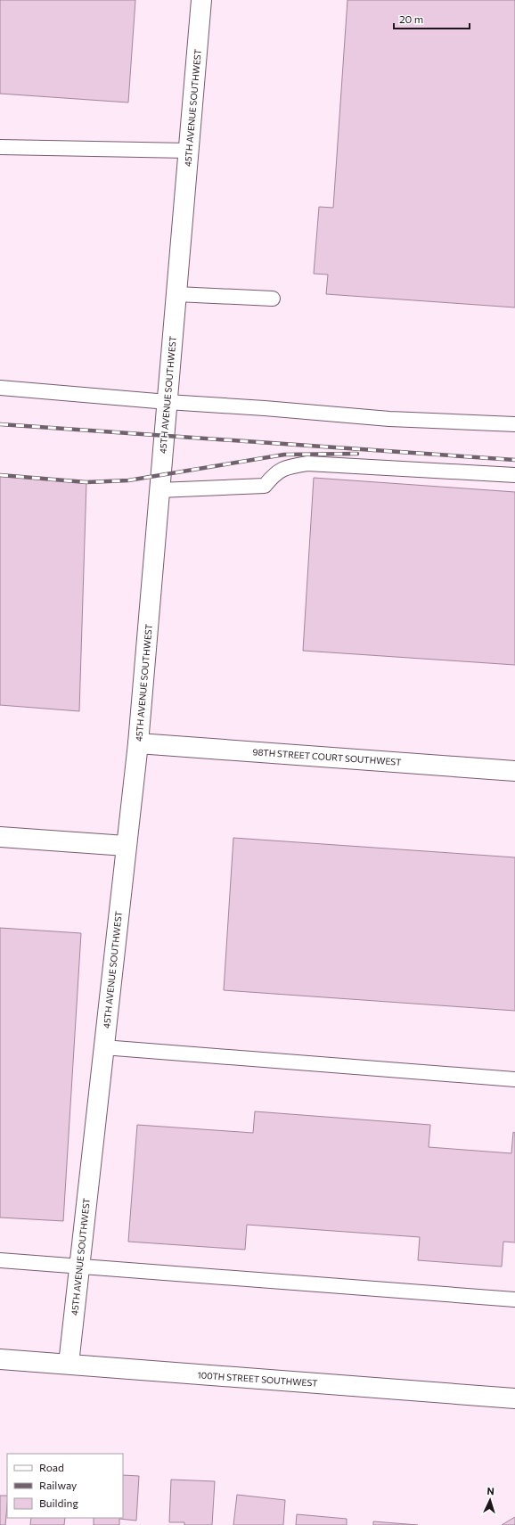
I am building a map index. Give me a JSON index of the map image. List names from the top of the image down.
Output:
{
  "streets": {
    "street": ["45TH AVENUE SOUTHWEST", "98TH STREET COURT SOUTHWEST", "100TH STREET SOUTHWEST"]
  },
  "crossings": [
    ["45TH AVENUE SOUTHWEST", "98TH STREET COURT SOUTHWEST"],
    ["45TH AVENUE SOUTHWEST", "100TH STREET SOUTHWEST"]
  ],
  "legend": ["Road", "Railway", "Building"],
  "scale_bar": "20 m",
  "north": "top"
}
